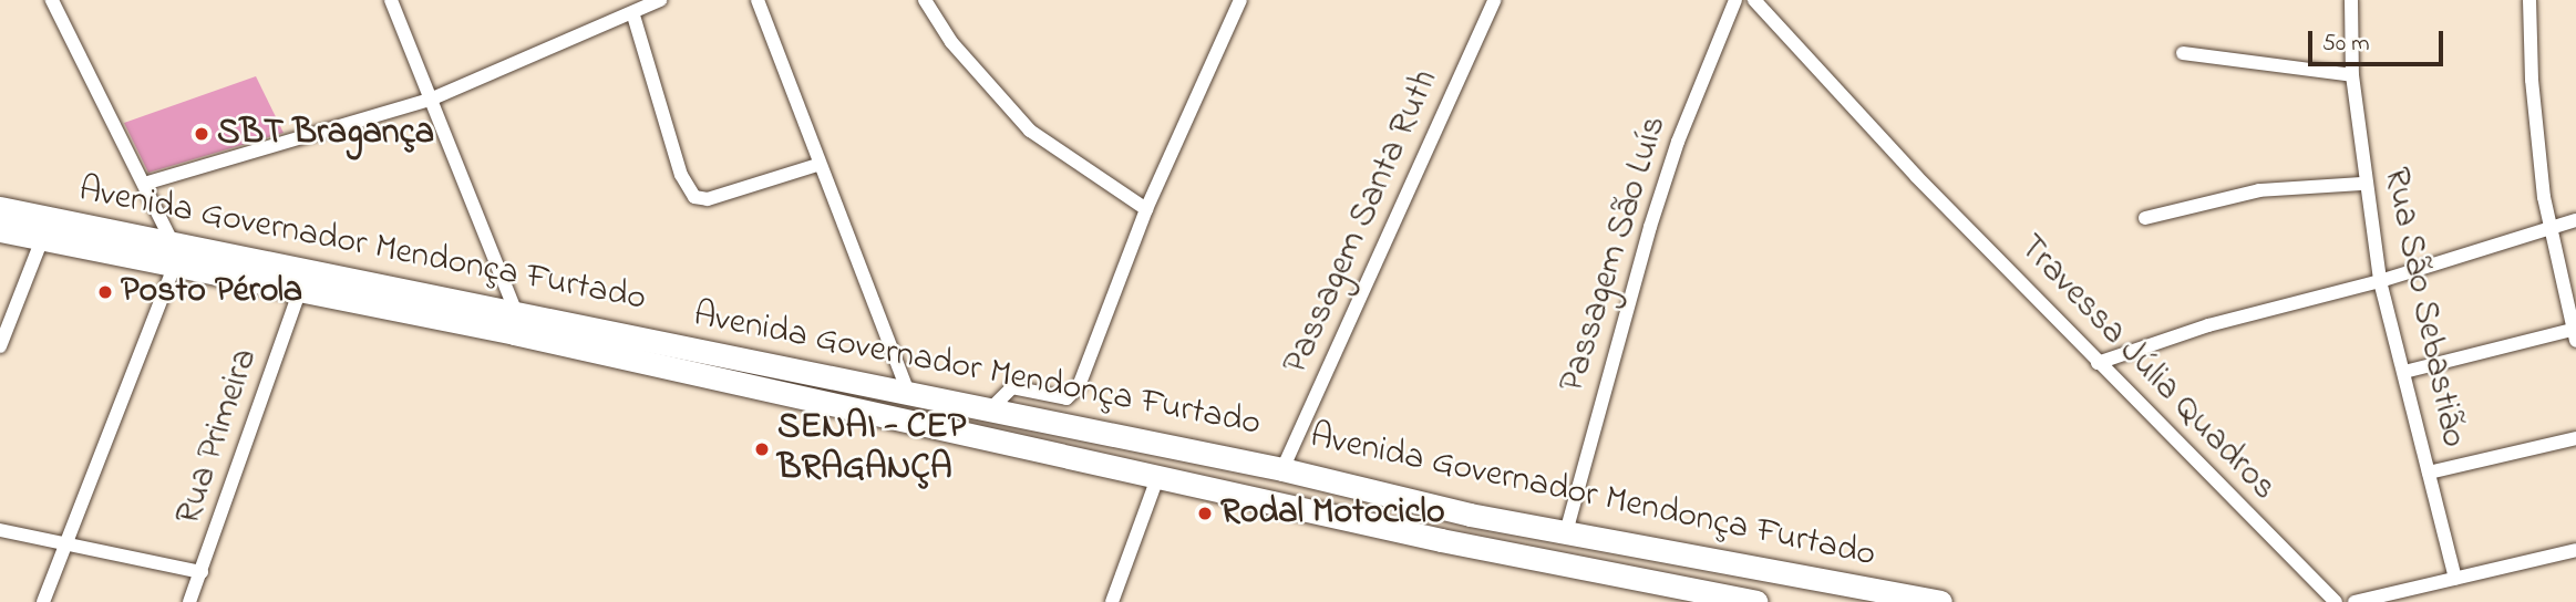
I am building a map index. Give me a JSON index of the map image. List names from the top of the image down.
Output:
{
  "streets": {
    "main road": ["Avenida Governador Mendonça Furtado"],
    "street": [
      "Passagem Santa Ruth",
      "Passagem São Luís",
      "Rua São Sebastião",
      "Travessa Júlia Quadros",
      "Rua Primeira"
    ]
  },
  "crossings": [
    ["Passagem Santa Ruth", "Avenida Governador Mendonça Furtado"],
    ["Avenida Governador Mendonça Furtado", "Passagem São Luís"],
    ["Avenida Governador Mendonça Furtado", "Rua Primeira"]
  ],
  "places": [
    "SBT Bragança",
    "Posto Pérola",
    "SENAI - CEP BRAGANÇA",
    "Rodal Motociclo"
  ],
  "scale_bar": "50 m"
}
